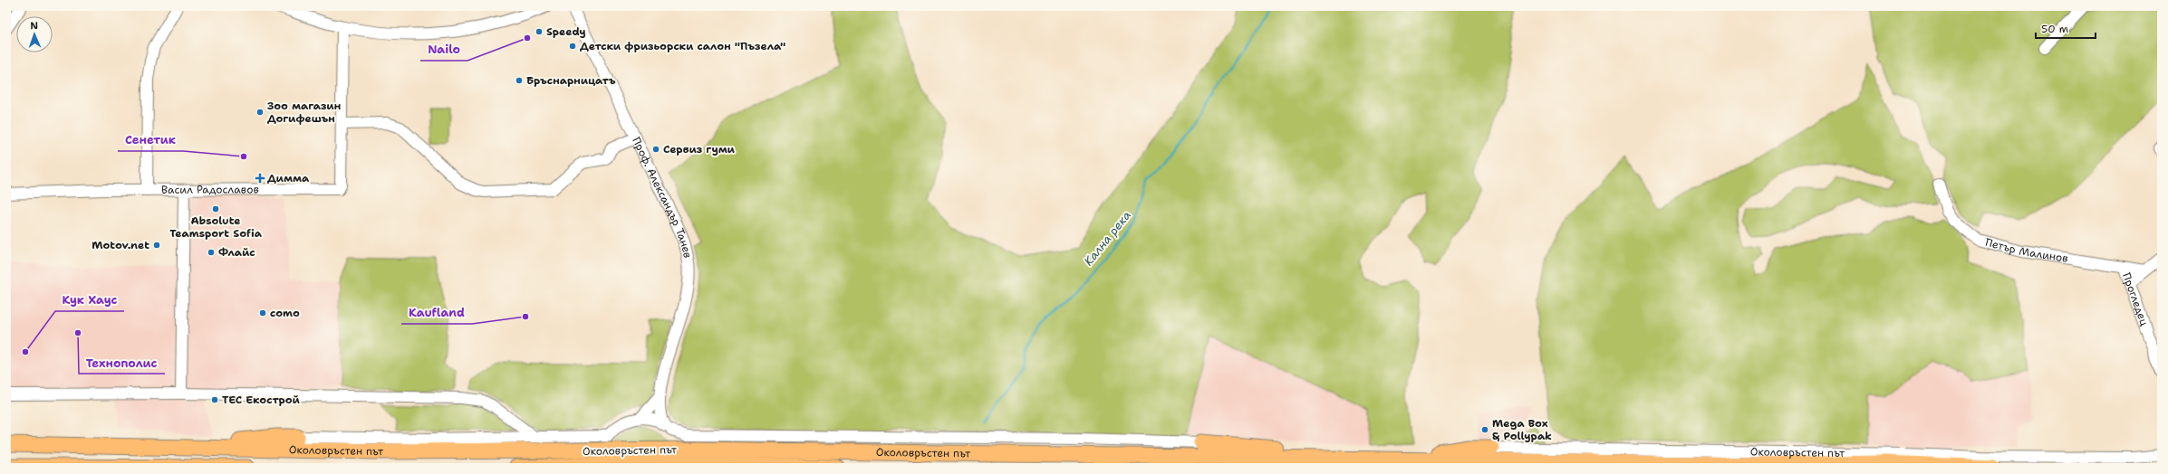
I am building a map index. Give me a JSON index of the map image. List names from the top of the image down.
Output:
{
  "streets": {
    "highway": ["Околовръстен път"],
    "street": [
      "Васил Радославов",
      "Проф. Александър Танев",
      "Петър Малинов",
      "Прогледец"
    ]
  },
  "crossings": [
    ["Петър Малинов", "Прогледец"]
  ],
  "water": ["Кална река"],
  "places": {
    "other": [
      "Speedy",
      "Nailo",
      "Детски фризьорски салон \"Пъзела\"",
      "Бръснарницатъ",
      "Зоо магазин Догифешън",
      "Сервиз гуми",
      "Сенетик",
      "Absolute Teamsport Sofia",
      "Motov.net",
      "Флайс",
      "como",
      "Kaufland",
      "Технополис",
      "Кук Хаус",
      "ТЕС Екострой",
      "Mega Box & Pollypak"
    ],
    "health": ["Димма"]
  },
  "scale_bar": "50 m",
  "north": "top"
}
